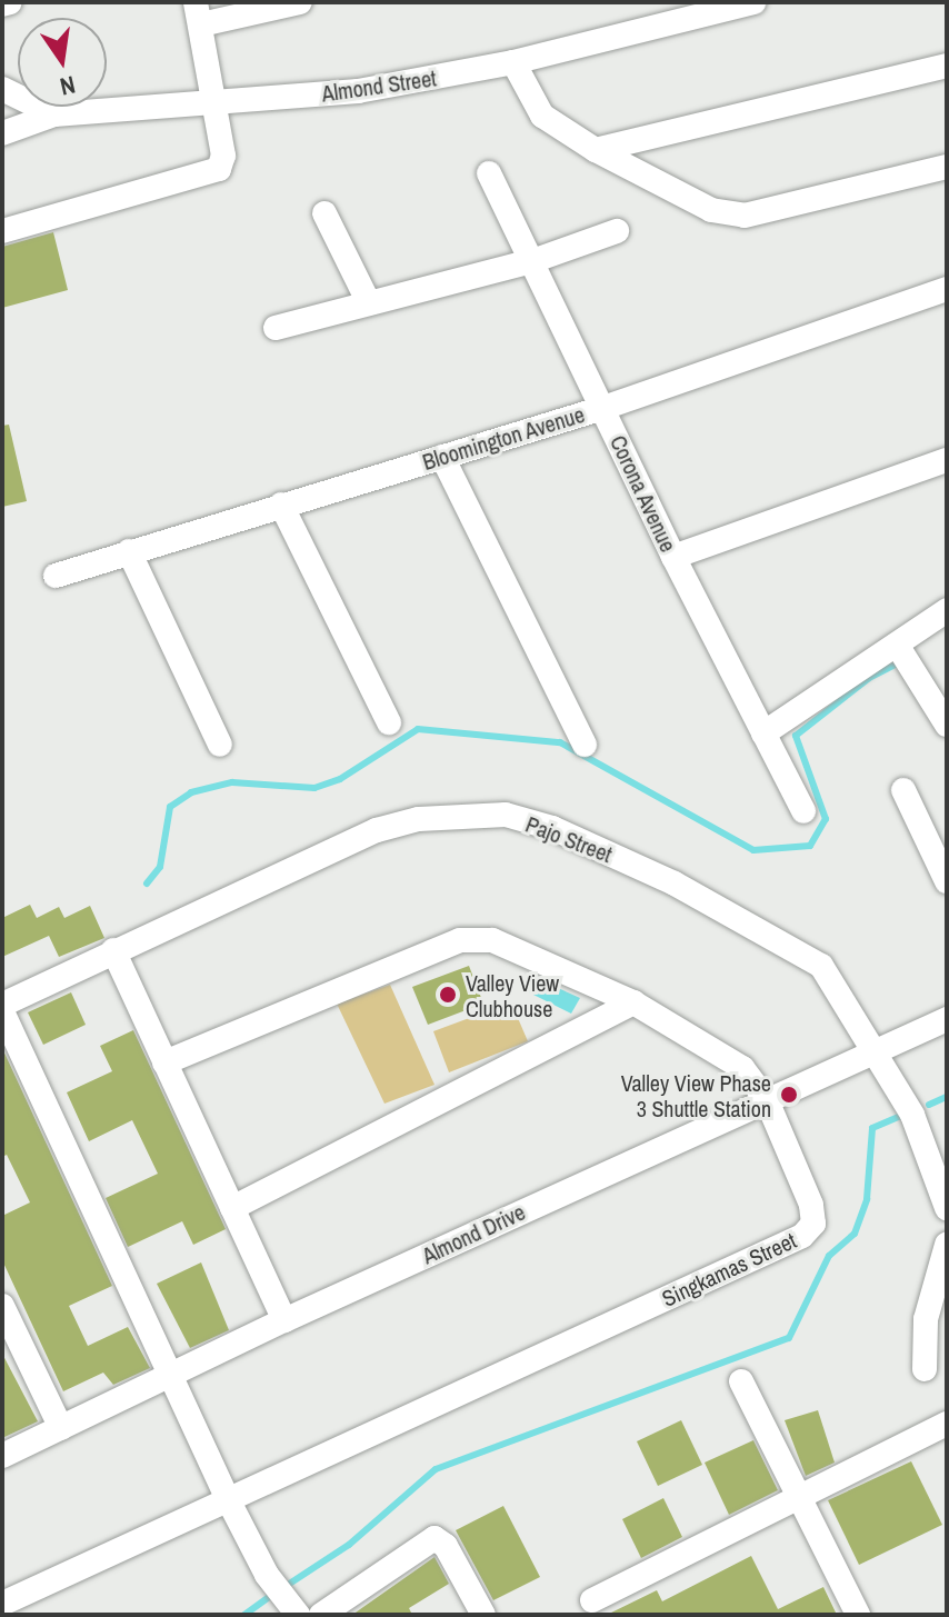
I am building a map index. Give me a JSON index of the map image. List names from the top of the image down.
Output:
{
  "streets": {
    "street": [
      "Almond Street",
      "Bloomington Avenue",
      "Corona Avenue",
      "Pajo Street",
      "Almond Drive",
      "Singkamas Street"
    ]
  },
  "crossings": [
    ["Bloomington Avenue", "Corona Avenue"],
    ["Pajo Street", "Almond Drive"],
    ["Almond Drive", "Singkamas Street"]
  ],
  "places": ["Valley View Clubhouse", "Valley View Phase 3 Shuttle Station"],
  "north": "bottom"
}
